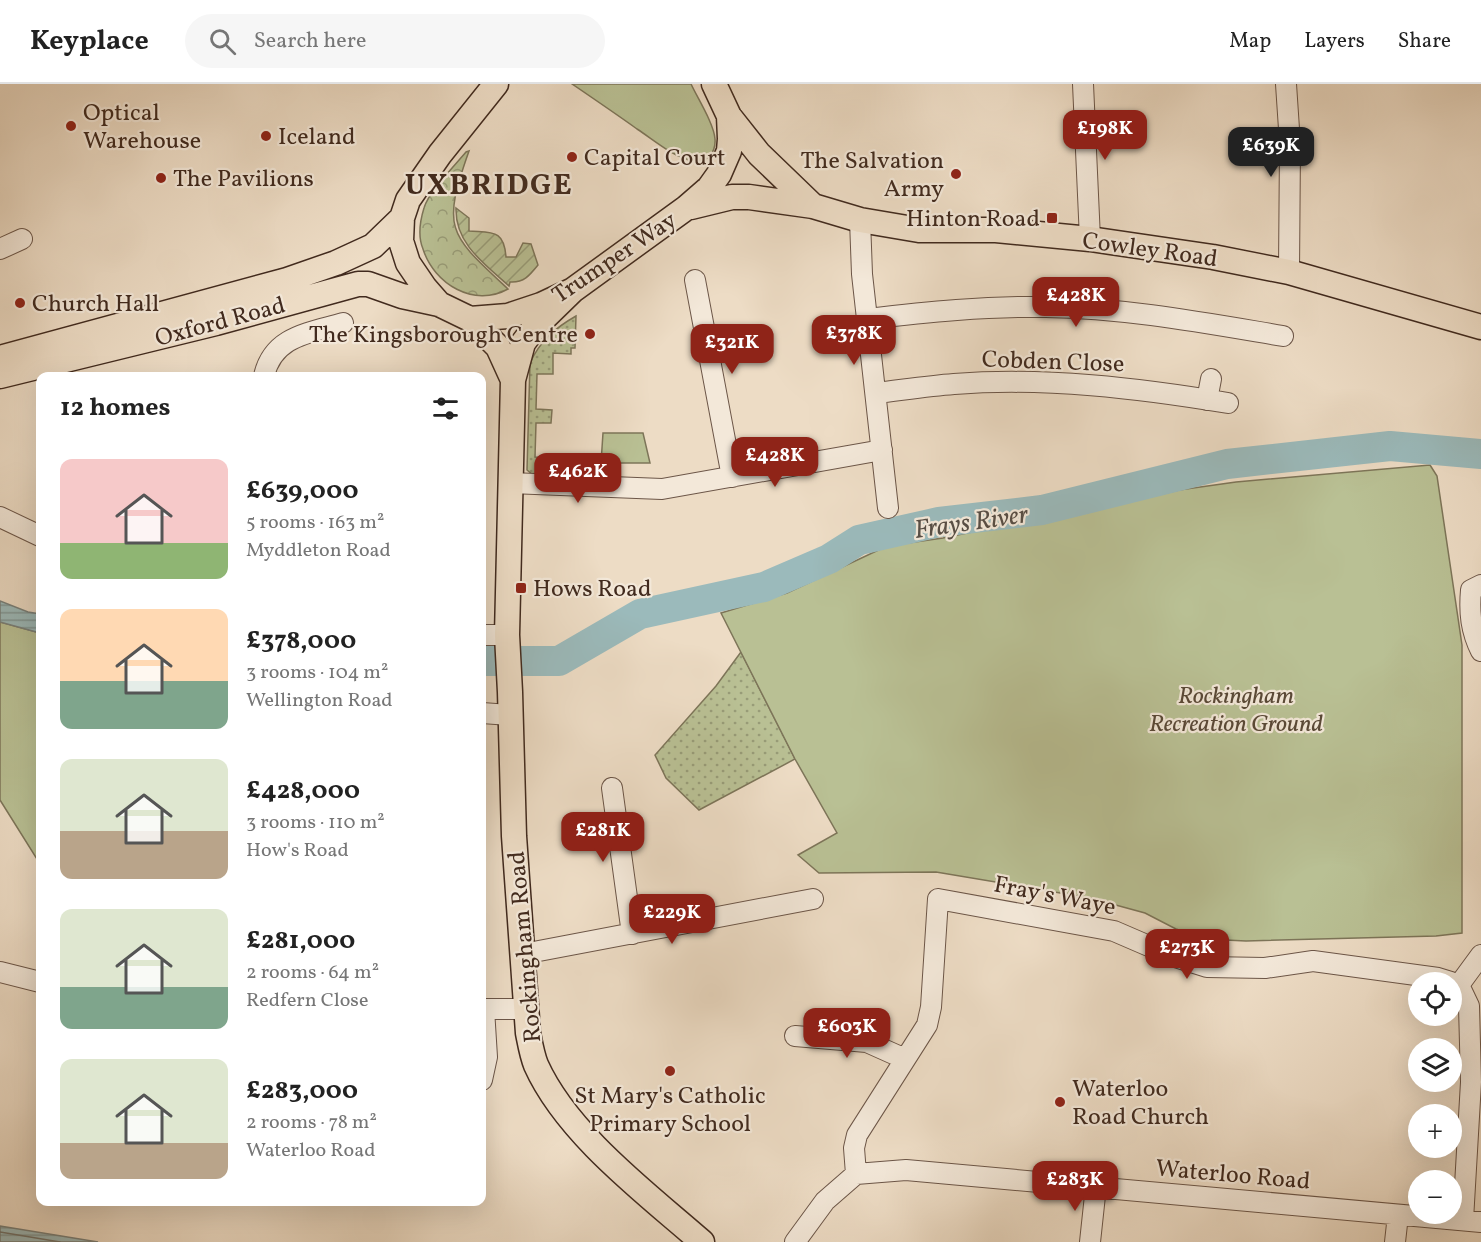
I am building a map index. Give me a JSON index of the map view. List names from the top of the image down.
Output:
{
  "streets": {
    "main road": [
      "Cowley Road",
      "Trumper Way",
      "Oxford Road",
      "Rockingham Road"
    ],
    "street": ["Cobden Close", "Fray's Waye", "Waterloo Road"]
  },
  "crossings": [
    ["Cowley Road", "Trumper Way"],
    ["Trumper Way", "Oxford Road"],
    ["Fray's Waye", "Waterloo Road"]
  ],
  "districts": ["UXBRIDGE"],
  "water": ["Frays River"],
  "parks": ["Rockingham Recreation Ground"],
  "places": {
    "other": [
      "Optical Warehouse",
      "Iceland",
      "Capital Court",
      "The Salvation Army",
      "The Pavilions",
      "Church Hall",
      "The Kingsborough Centre",
      "St Mary's Catholic Primary School",
      "Waterloo Road Church"
    ],
    "transit": ["Hinton Road", "Hows Road"]
  },
  "page": {
    "header": "Keyplace",
    "search": "Search here",
    "nav": ["Map", "Layers", "Share"],
    "price": [
      "£198K",
      "£639K",
      "£428K",
      "£378K",
      "£321K",
      "£428K",
      "£462K",
      "£281K",
      "£229K",
      "£273K",
      "£603K",
      "£283K"
    ],
    "heading": "12 homes",
    "list": [
      {
        "name": "£639,000",
        "note": "5 rooms · 163 m² · Myddleton Road"
      },
      {
        "name": "£378,000",
        "note": "3 rooms · 104 m² · Wellington Road"
      },
      {
        "name": "£428,000",
        "note": "3 rooms · 110 m² · How's Road"
      },
      {
        "name": "£281,000",
        "note": "2 rooms · 64 m² · Redfern Close"
      },
      {
        "name": "£283,000",
        "note": "2 rooms · 78 m² · Waterloo Road"
      }
    ],
    "map_buttons": ["+", "−"]
  }
}
